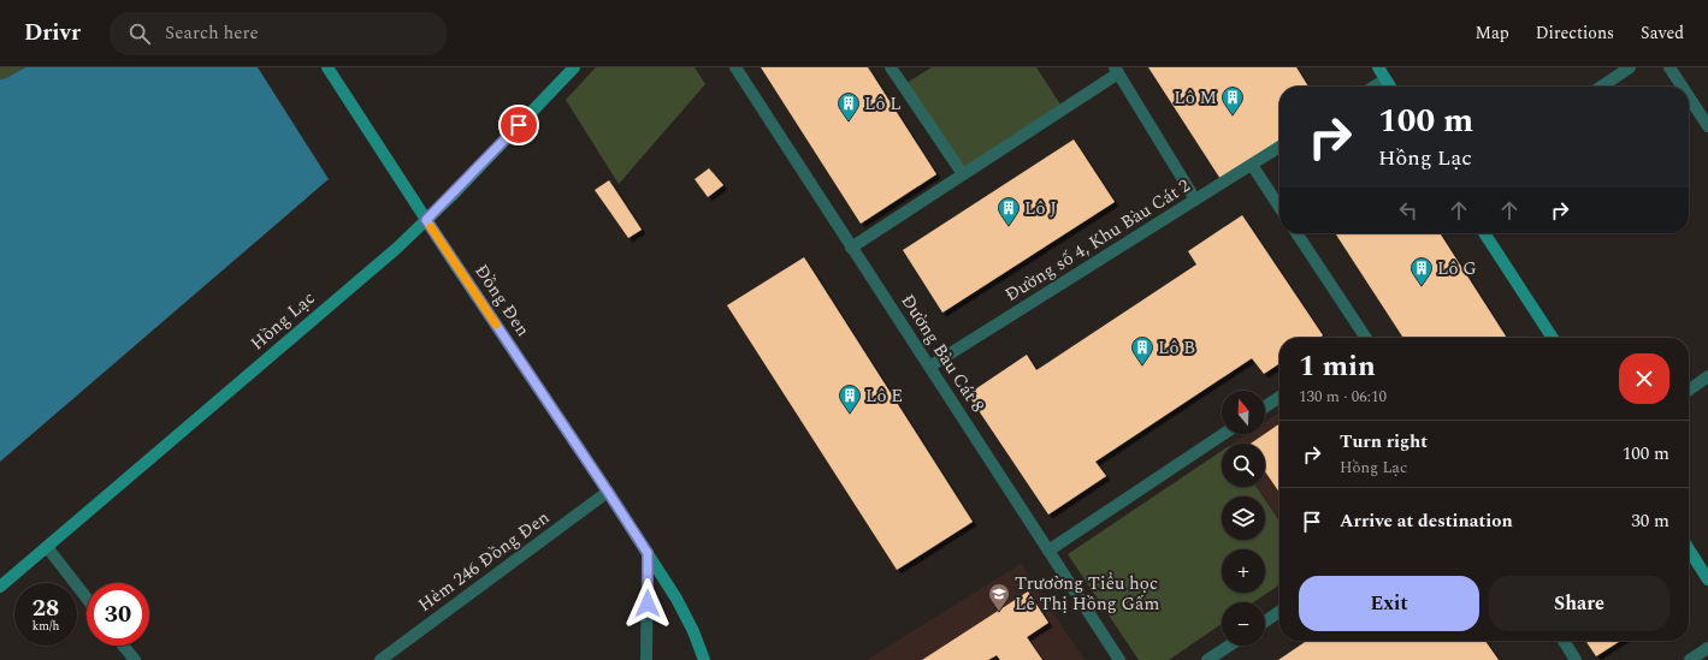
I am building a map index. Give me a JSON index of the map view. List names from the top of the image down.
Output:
{
  "streets": {
    "street": [
      "Đường số 4, Khu Bàu Cát 2",
      "Đồng Đen",
      "Hồng Lạc",
      "Đường Bàu Cát 8",
      "Hẻm 246 Đồng Đen"
    ]
  },
  "crossings": [
    ["Đường số 4, Khu Bàu Cát 2", "Đường Bàu Cát 8"],
    ["Đồng Đen", "Hồng Lạc"],
    ["Đồng Đen", "Hẻm 246 Đồng Đen"]
  ],
  "places": {
    "building": [
      "Lô M",
      "Lô L",
      "Lô J",
      "Lô G",
      "Lô B",
      "Lô E"
    ],
    "school or university": ["Trươờng Tiểu học Lê Thị Hồng Gấm"]
  },
  "north": "top",
  "page": {
    "header": "Drivr",
    "search": "Search here",
    "nav": ["Map", "Directions", "Saved"],
    "turn": ["100 m", "Hồng Lạc"],
    "heading": ["1 min", "130 m · 06:10"],
    "map_buttons": ["+", "−"],
    "list": [
      {
        "name": "Turn right",
        "note": "Hồng Lạc",
        "value": "100 m"
      },
      {
        "name": "Arrive at destination",
        "value": "30 m"
      }
    ],
    "buttons": ["Exit", "Share"],
    "speed": "28 km/h",
    "limit": "30"
  }
}
